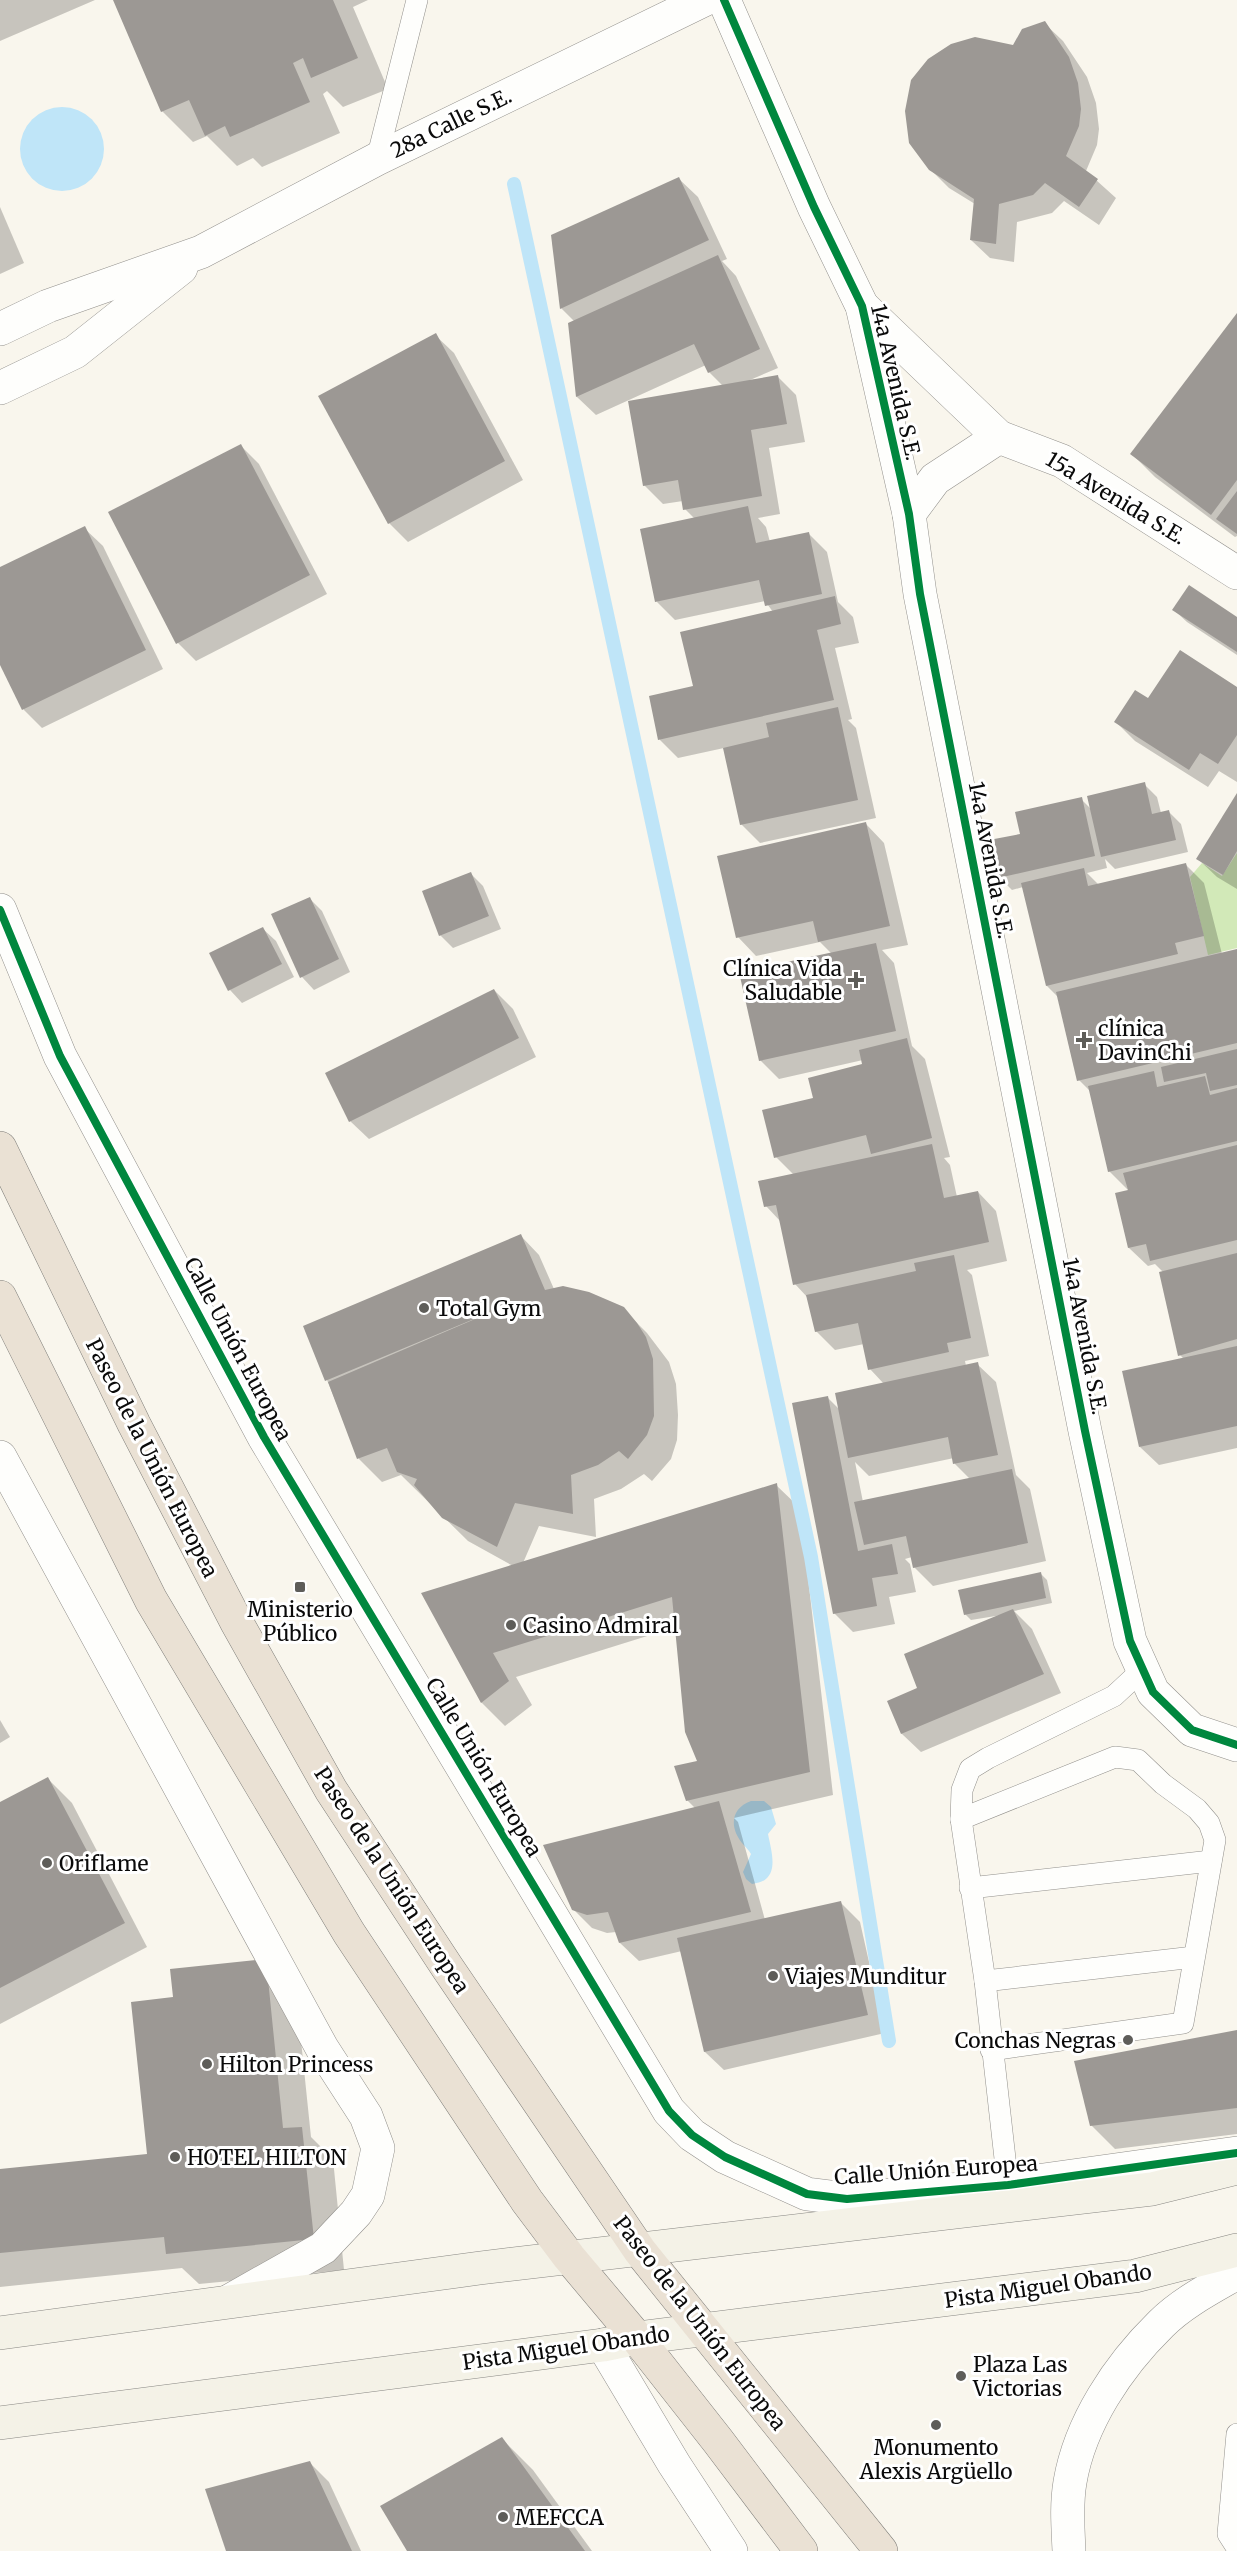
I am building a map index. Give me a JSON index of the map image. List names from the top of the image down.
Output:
{
  "streets": {
    "highway": ["Paseo de la Unión Europea"],
    "main road": ["Pista Miguel Obando"],
    "street": [
      "28a Calle S.E.",
      "14a Avenida S.E.",
      "15a Avenida S.E.",
      "Calle Unión Europea"
    ]
  },
  "crossings": [
    ["14a Avenida S.E.", "15a Avenida S.E."],
    ["Paseo de la Unión Europea", "Pista Miguel Obando"]
  ],
  "places": {
    "health": ["Clínica Vida Saludable", "clínica DavinChi"],
    "other": [
      "Total Gym",
      "Casino Admiral",
      "Oriflame",
      "Viajes Munditur",
      "Conchas Negras",
      "Hilton Princess",
      "HOTEL HILTON",
      "Plaza Las Victorias",
      "Monumento Alexis Argüello",
      "MEFCCA"
    ],
    "transit": ["Ministerio Público"]
  }
}
